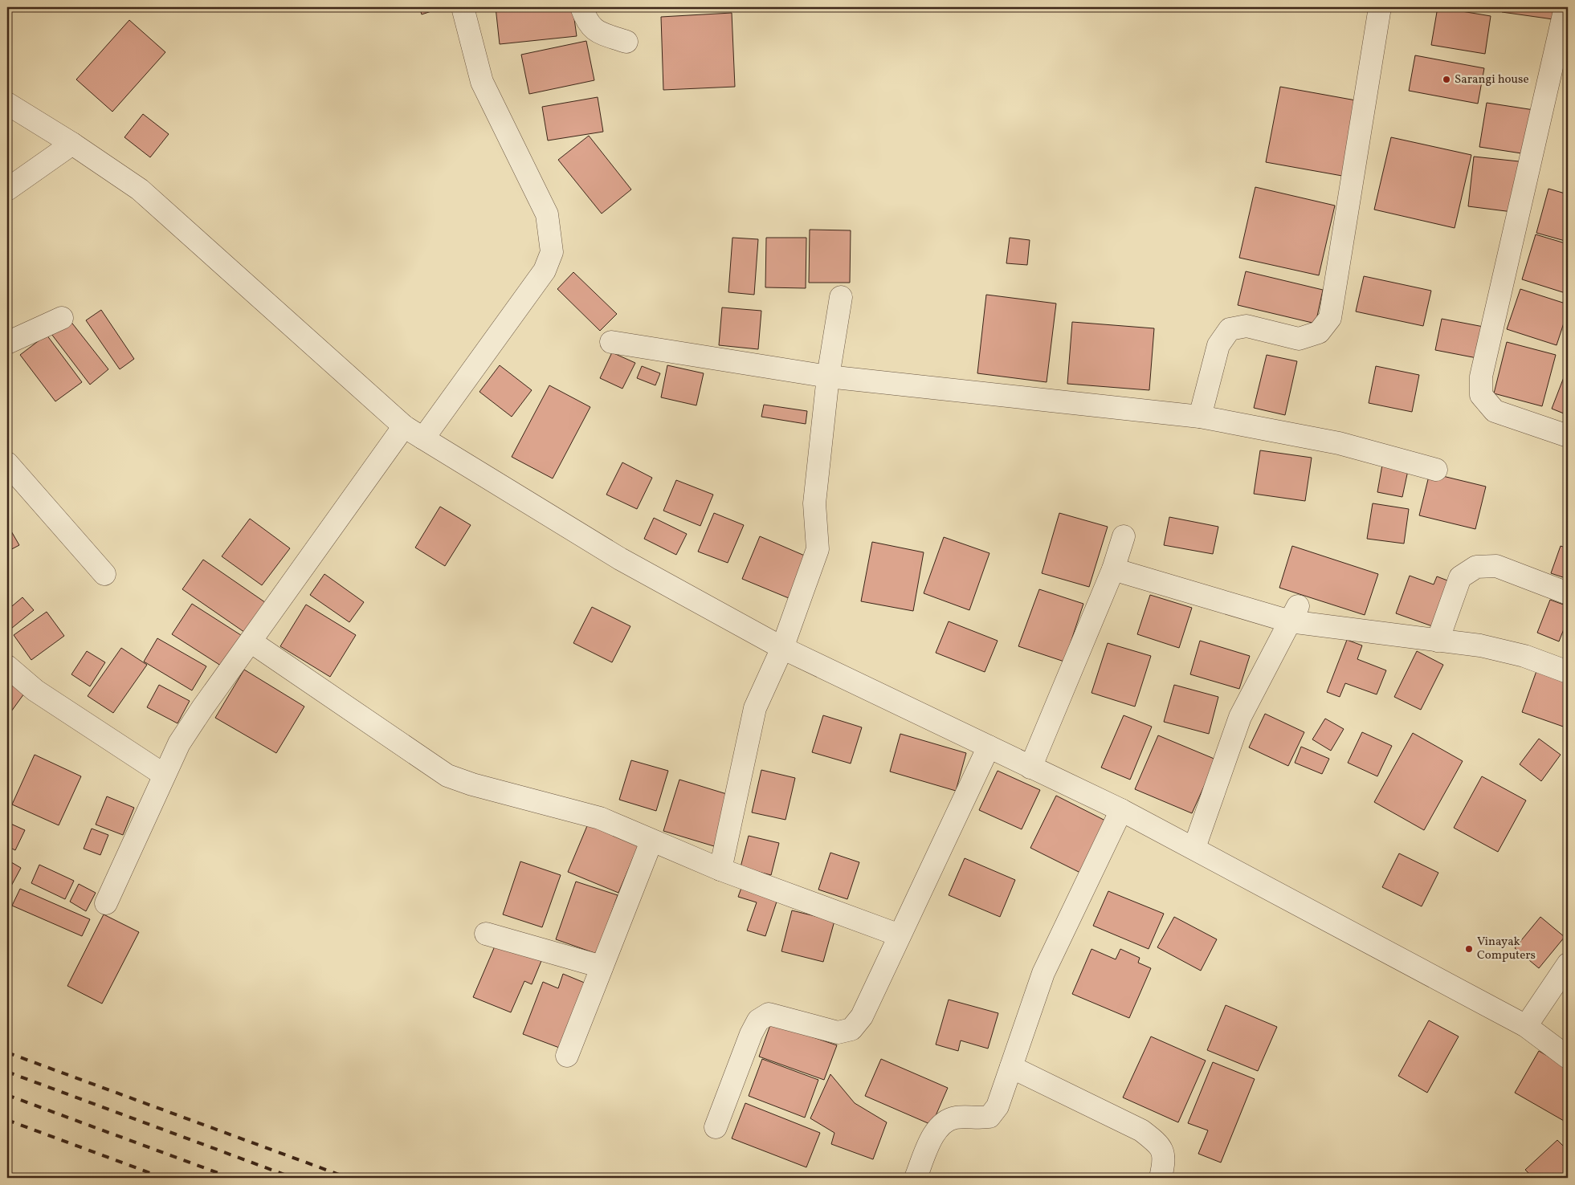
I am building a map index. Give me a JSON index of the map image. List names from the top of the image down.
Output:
{
  "places": ["Sarangi house", "Vinayak Computers"]
}
